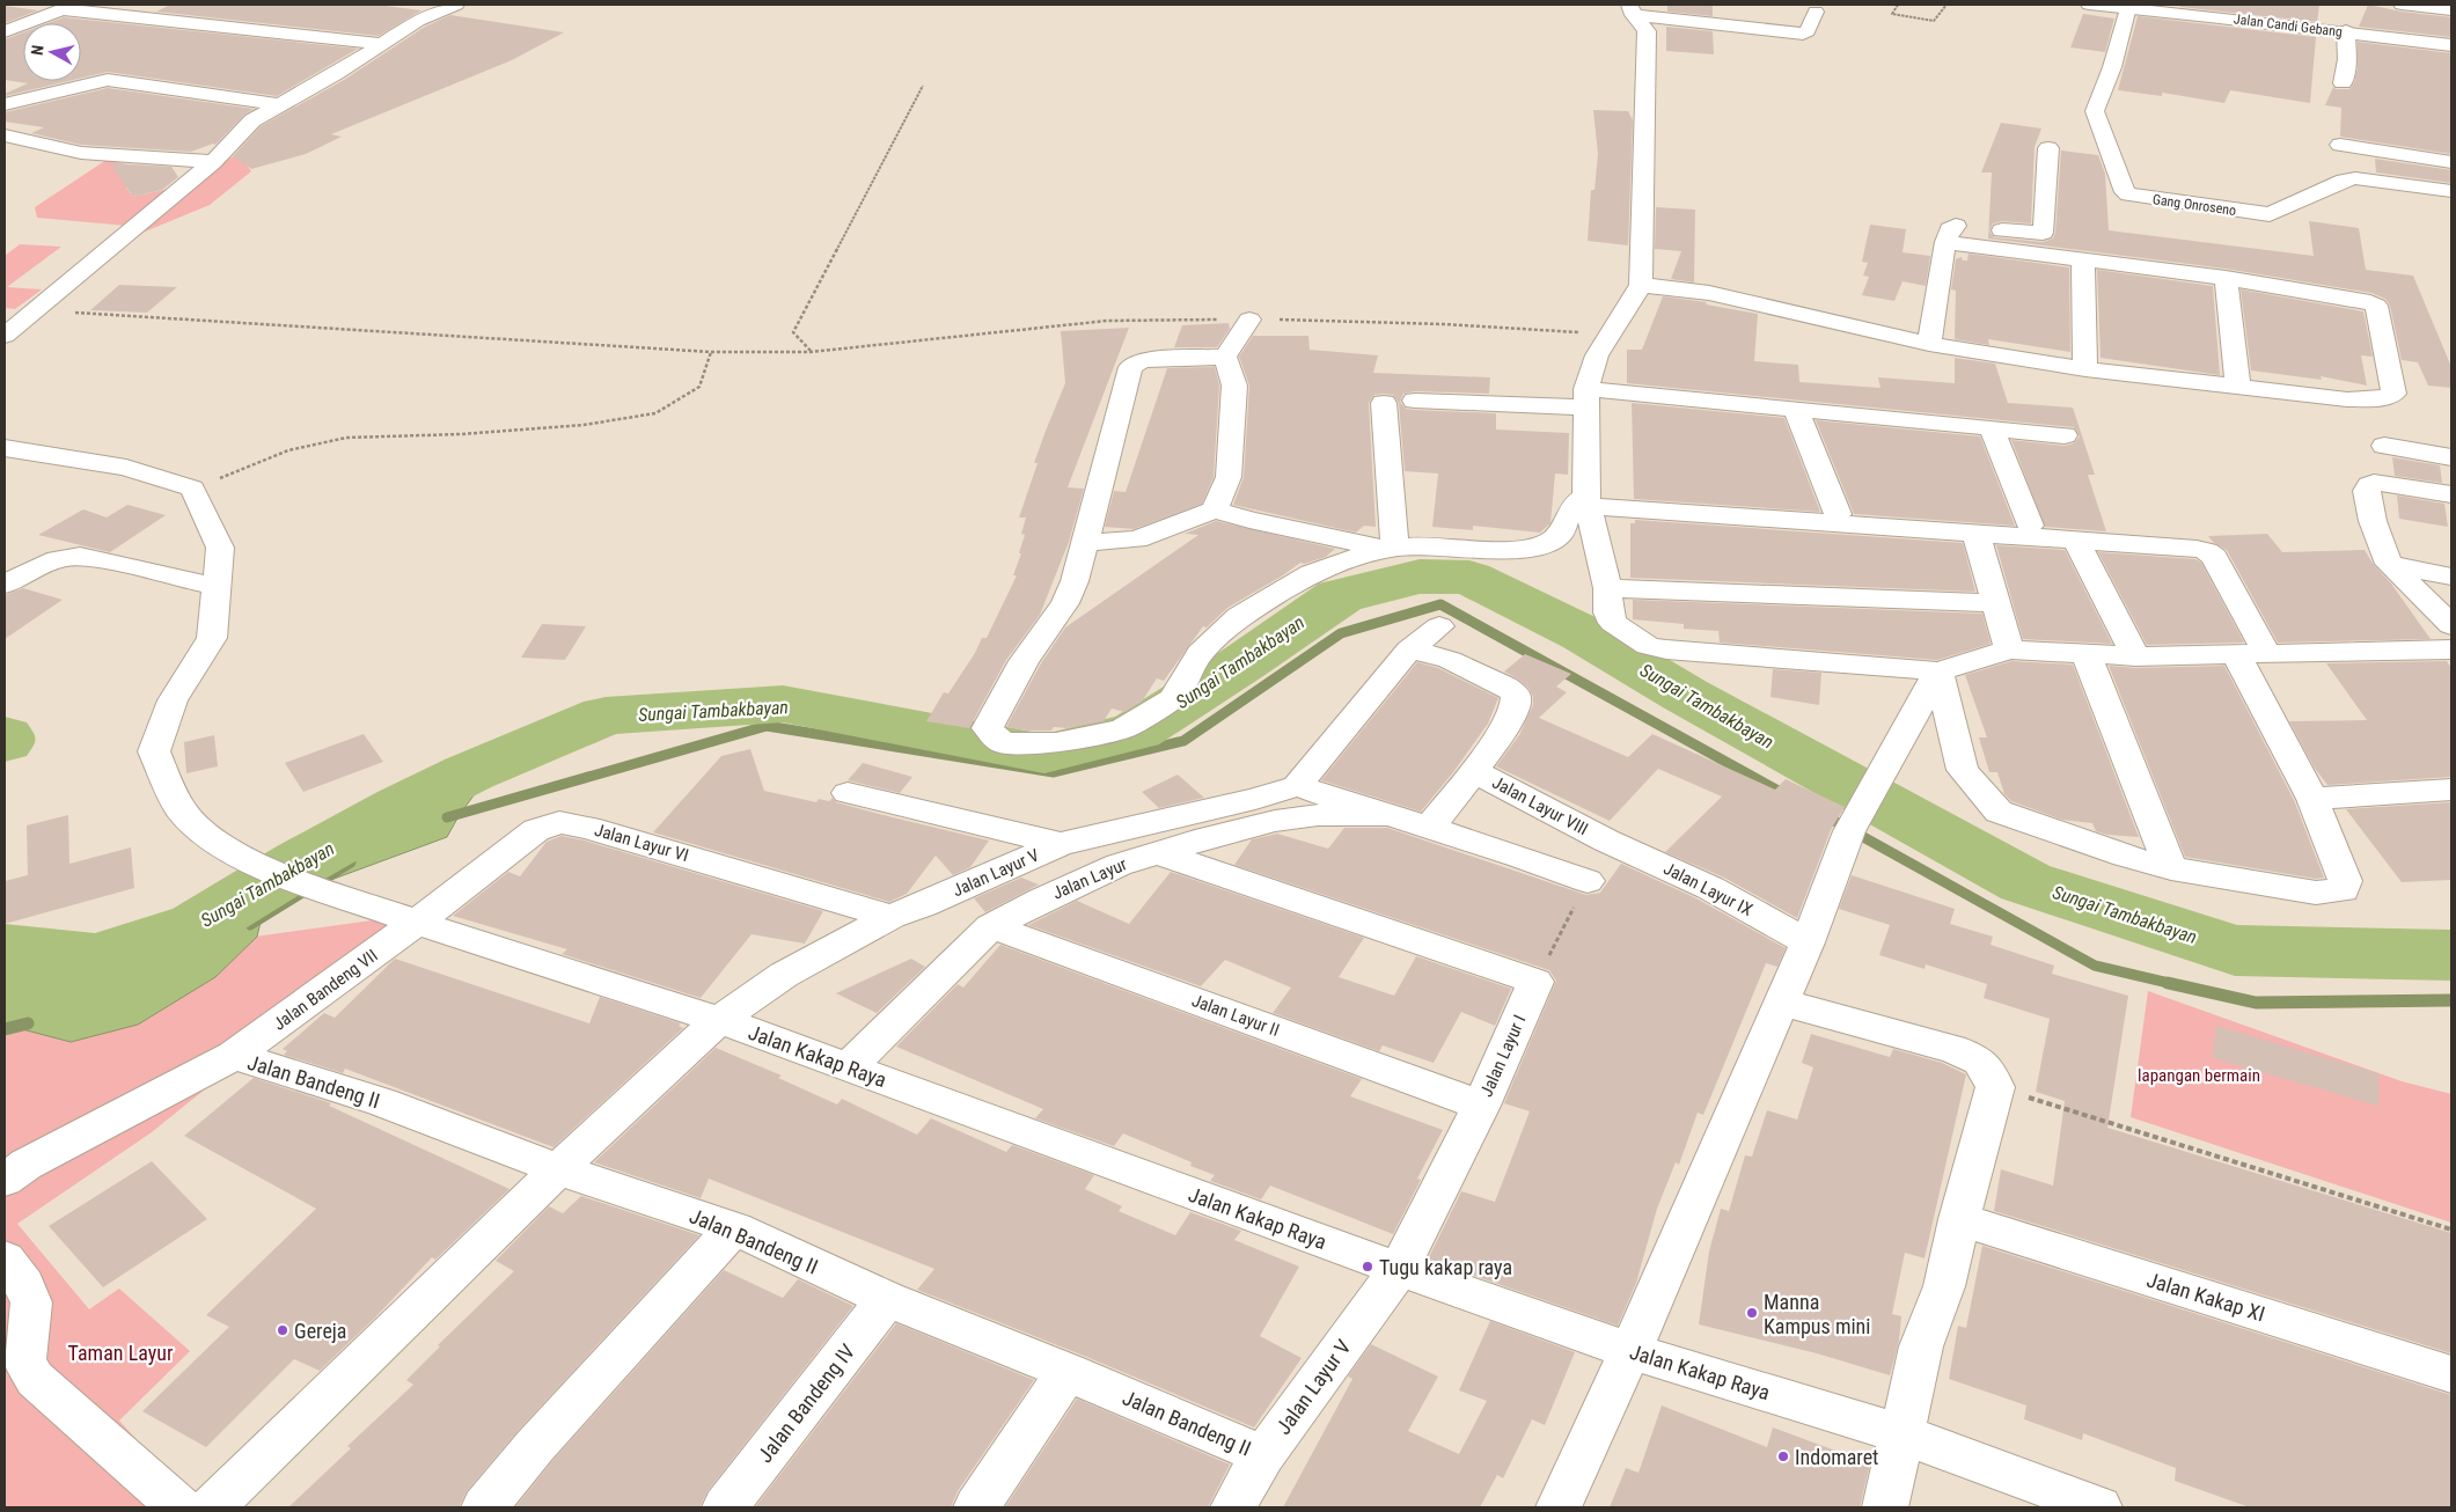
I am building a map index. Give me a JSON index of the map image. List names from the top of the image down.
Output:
{
  "streets": {
    "street": [
      "Jalan Candi Gebang",
      "Gang Onroseno",
      "Jalan Layur VIII",
      "Jalan Layur VI",
      "Jalan Layur V",
      "Jalan Layur",
      "Jalan Layur IX",
      "Jalan Bandeng VII",
      "Jalan Layur II",
      "Jalan Kakap Raya",
      "Jalan Layur I",
      "Jalan Bandeng II",
      "Jalan Kakap XI",
      "Jalan Bandeng IV"
    ]
  },
  "crossings": [
    ["Jalan Candi Gebang", "Gang Onroseno"],
    ["Jalan Layur VIII", "Jalan Layur IX"],
    ["Jalan Layur VI", "Jalan Layur V"],
    ["Jalan Layur VI", "Jalan Bandeng VII"],
    ["Jalan Layur VI", "Jalan Kakap Raya"],
    ["Jalan Layur V", "Jalan Kakap Raya"],
    ["Jalan Layur V", "Jalan Layur I"],
    ["Jalan Layur V", "Jalan Bandeng II"],
    ["Jalan Layur", "Jalan Layur II"],
    ["Jalan Layur", "Jalan Kakap Raya"],
    ["Jalan Bandeng VII", "Jalan Kakap Raya"],
    ["Jalan Bandeng VII", "Jalan Bandeng II"],
    ["Jalan Layur II", "Jalan Layur I"],
    ["Jalan Kakap Raya", "Jalan Layur I"],
    ["Jalan Bandeng II", "Jalan Bandeng IV"]
  ],
  "water": ["Sungai Tambakbayan"],
  "parks": ["lapangan bermain", "Taman Layur"],
  "places": [
    "Tugu kakap raya",
    "Manna Kampus mini",
    "Gereja",
    "Indomaret"
  ],
  "north": "left"
}
